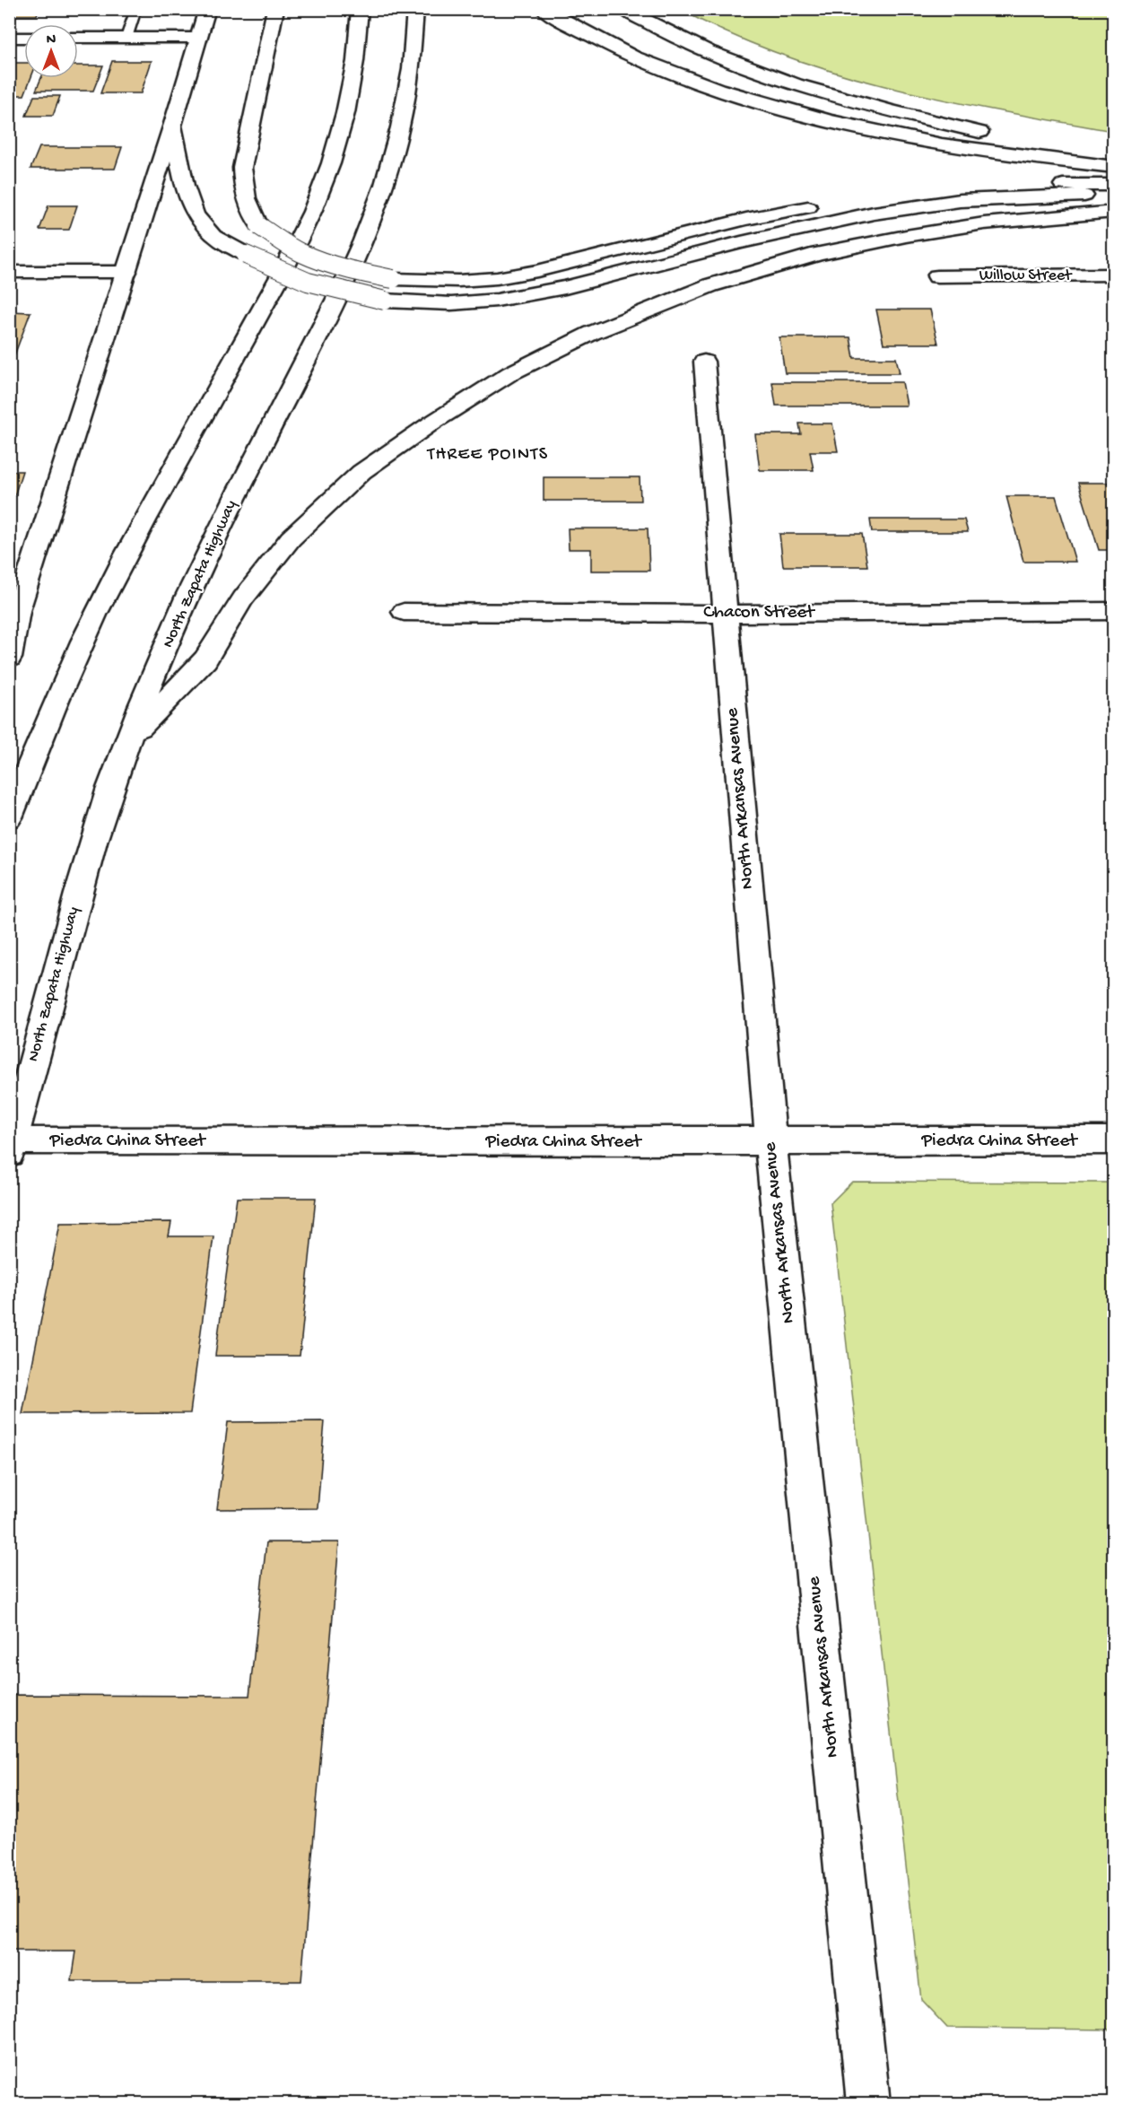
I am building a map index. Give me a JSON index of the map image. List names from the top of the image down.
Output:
{
  "streets": {
    "main road": [
      "Willow Street",
      "North Zapata Highway",
      "Chacon Street",
      "North Arkansas Avenue",
      "Piedra China Street"
    ]
  },
  "crossings": [
    ["North Zapata Highway", "Piedra China Street"],
    ["Chacon Street", "North Arkansas Avenue"],
    ["North Arkansas Avenue", "Piedra China Street"]
  ],
  "districts": ["THREE POINTS"],
  "north": "top"
}
